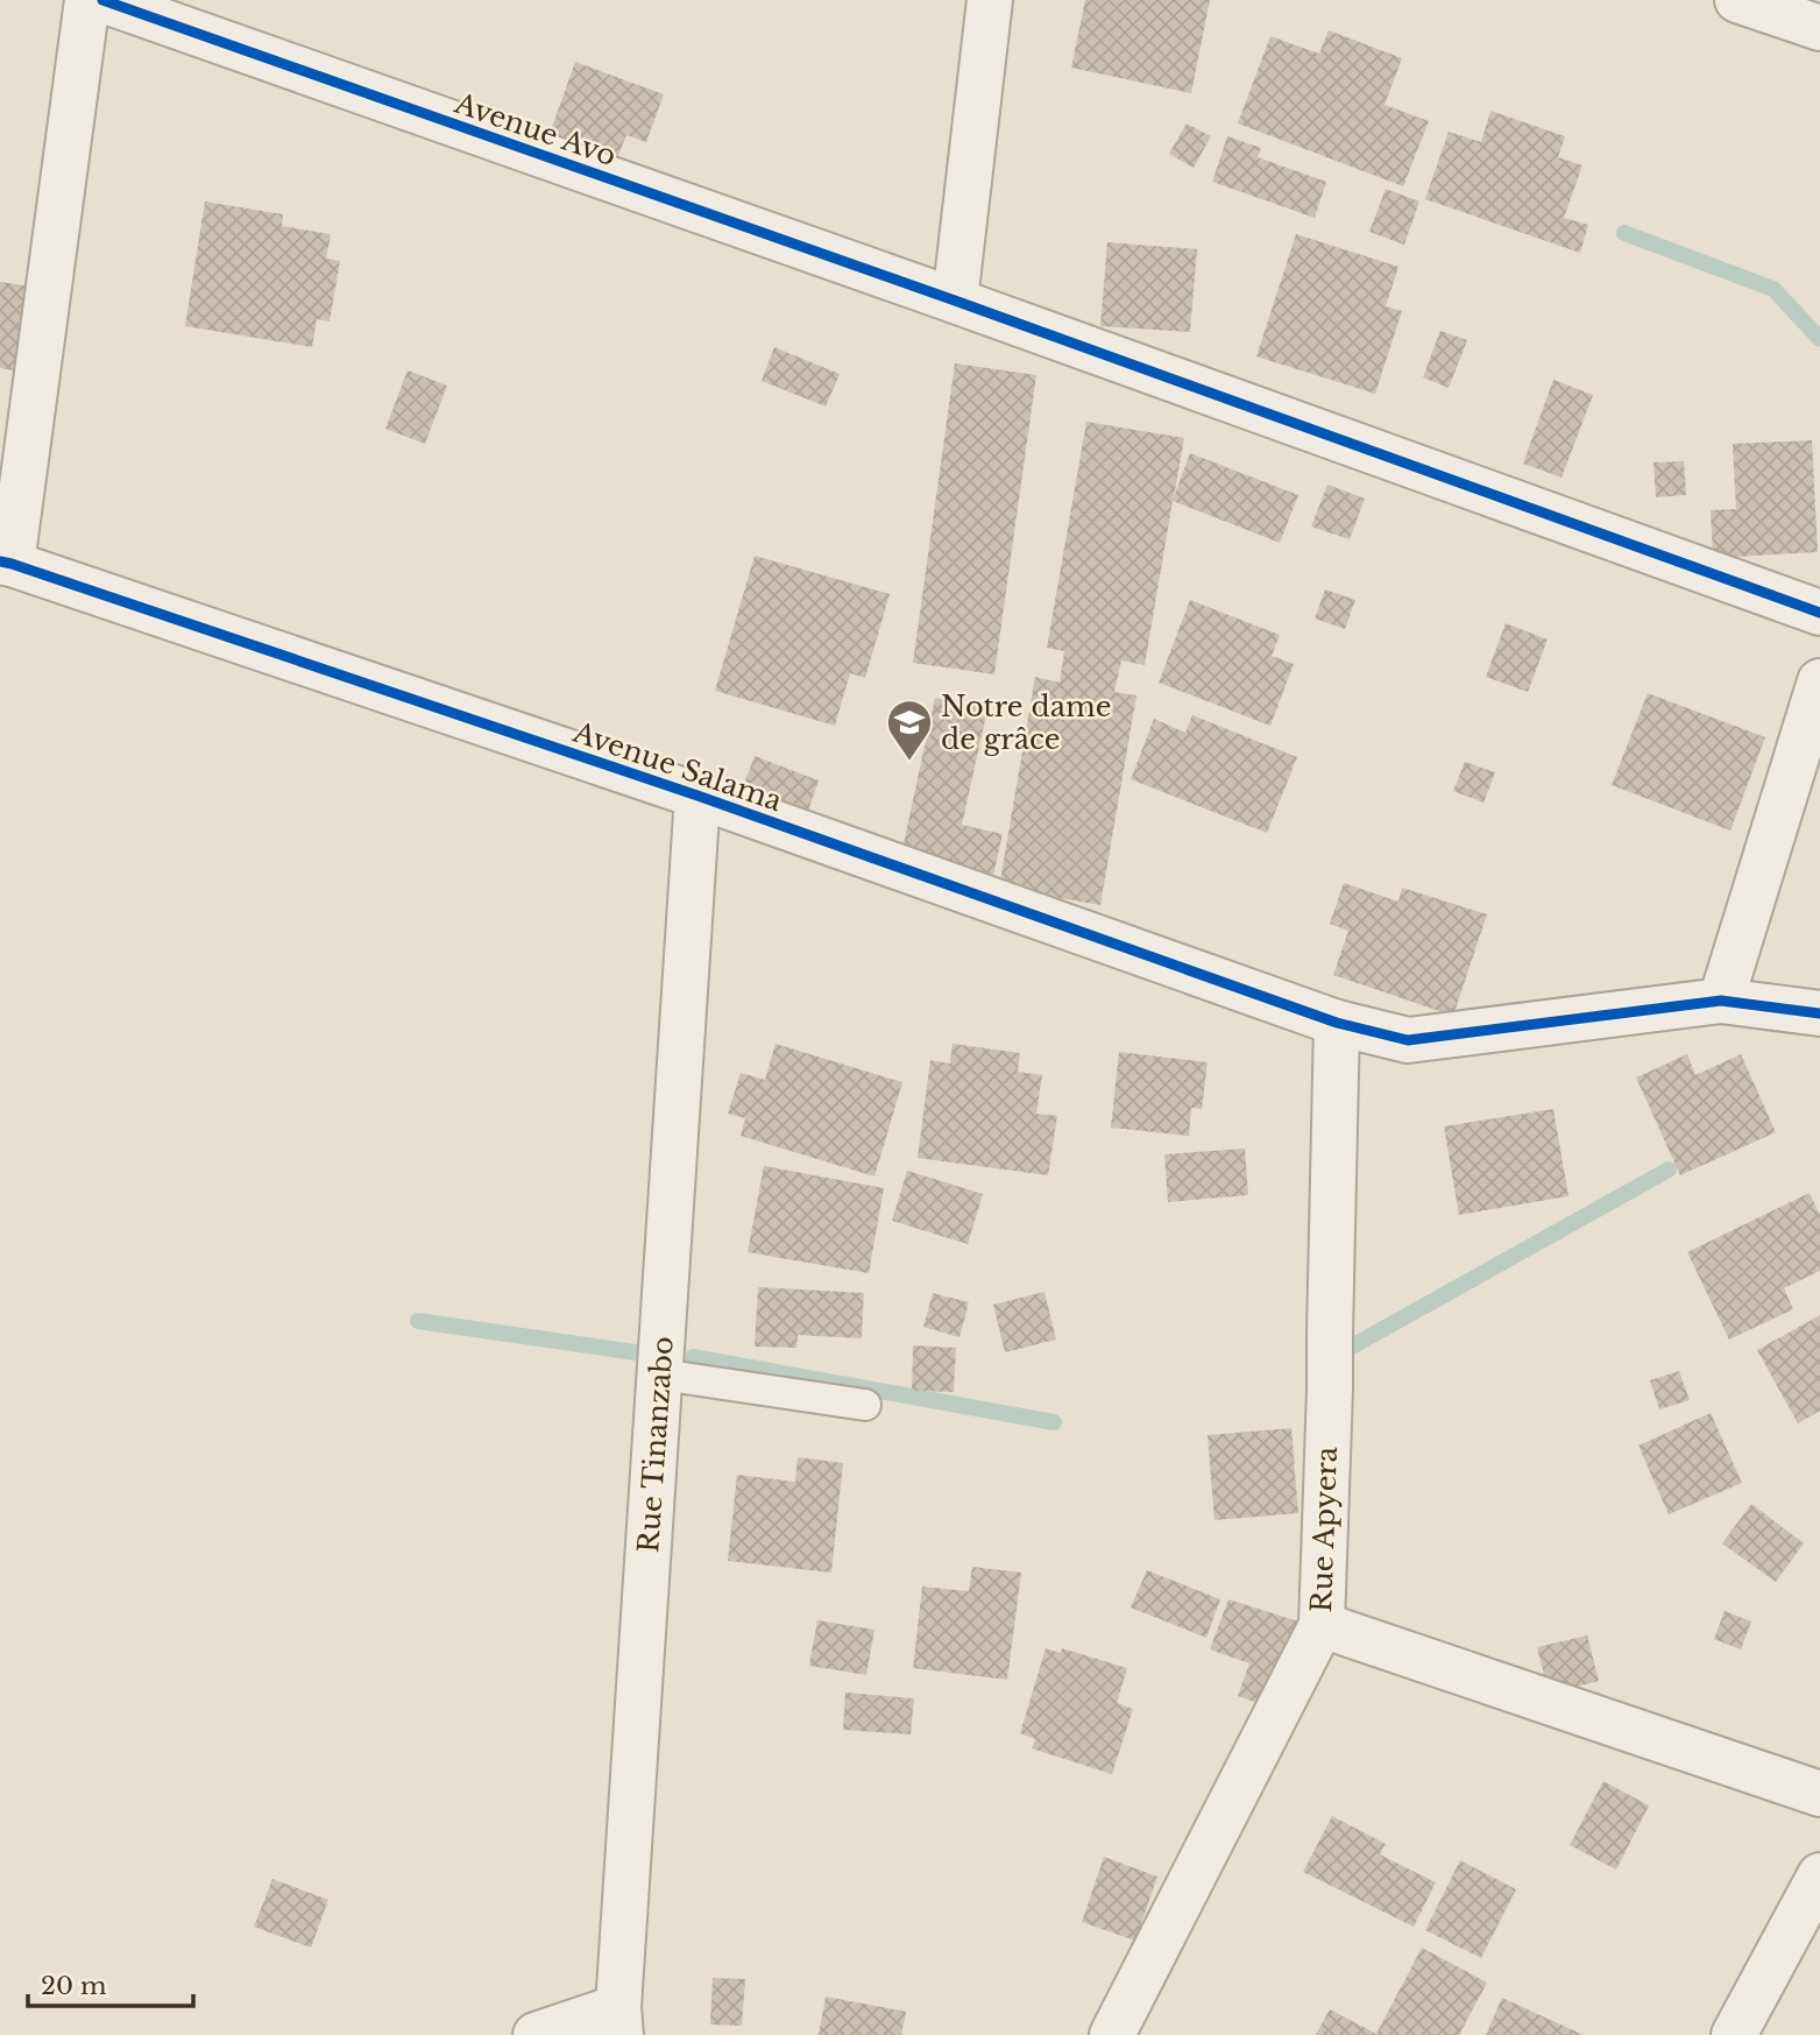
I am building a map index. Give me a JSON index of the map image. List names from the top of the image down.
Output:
{
  "streets": {
    "street": [
      "Avenue Avo",
      "Avenue Salama",
      "Rue Tinanzabo",
      "Rue Apyera"
    ]
  },
  "crossings": [
    ["Avenue Salama", "Rue Tinanzabo"],
    ["Avenue Salama", "Rue Apyera"]
  ],
  "places": {
    "school or university": ["Notre dame de grâce"]
  },
  "scale_bar": "20 m"
}
